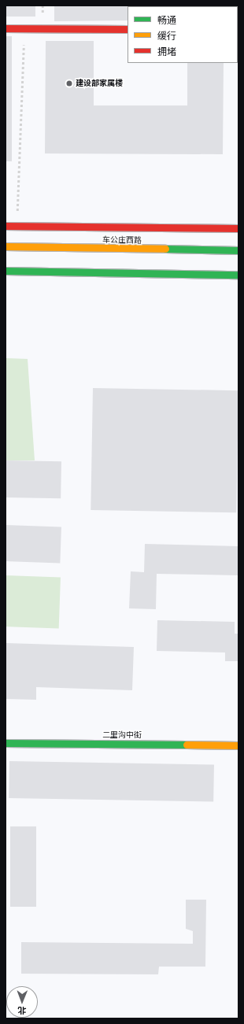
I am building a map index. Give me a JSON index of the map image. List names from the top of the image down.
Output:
{
  "streets": {
    "street": ["车公庄西路", "二里沟中街"]
  },
  "places": ["建设部家属楼"],
  "legend": ["畅通", "缓行", "拥堵"],
  "north": "bottom"
}
